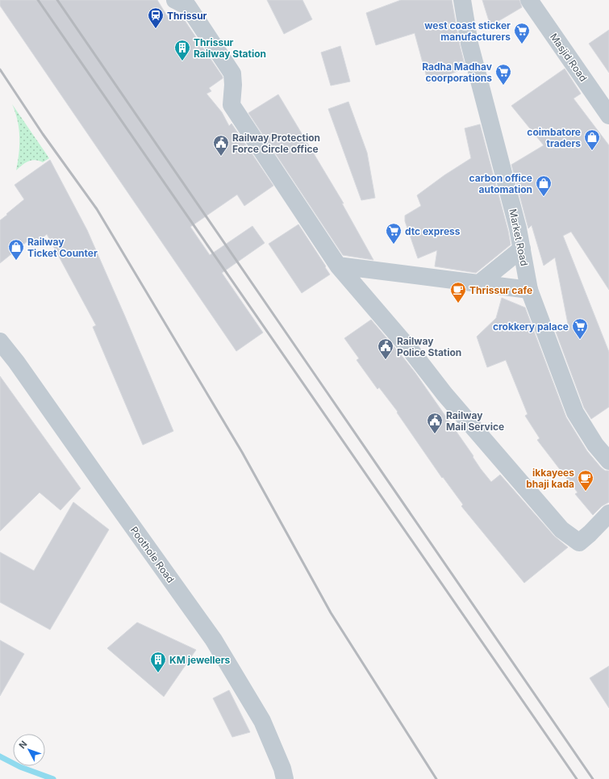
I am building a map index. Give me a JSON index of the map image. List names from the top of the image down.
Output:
{
  "streets": {
    "street": ["Masjid Road", "Market Road", "Poothole Road"]
  },
  "places": {
    "station": ["Thrissur"],
    "supermarket": [
      "west coast sticker manufacturers",
      "Radha Madhav coorporations",
      "dtc express",
      "crokkery palace"
    ],
    "building": ["Thrissur Railway Station", "KM jewellers"],
    "shop": ["coimbatore traders", "carbon office automation", "Railway Ticket Counter"],
    "public building": ["Railway Protection Force Circle office", "Railway Police Station", "Railway Mail Service"],
    "cafe": ["Thrissur cafe", "ikkayees bhaji kada"]
  },
  "north": "top left"
}
